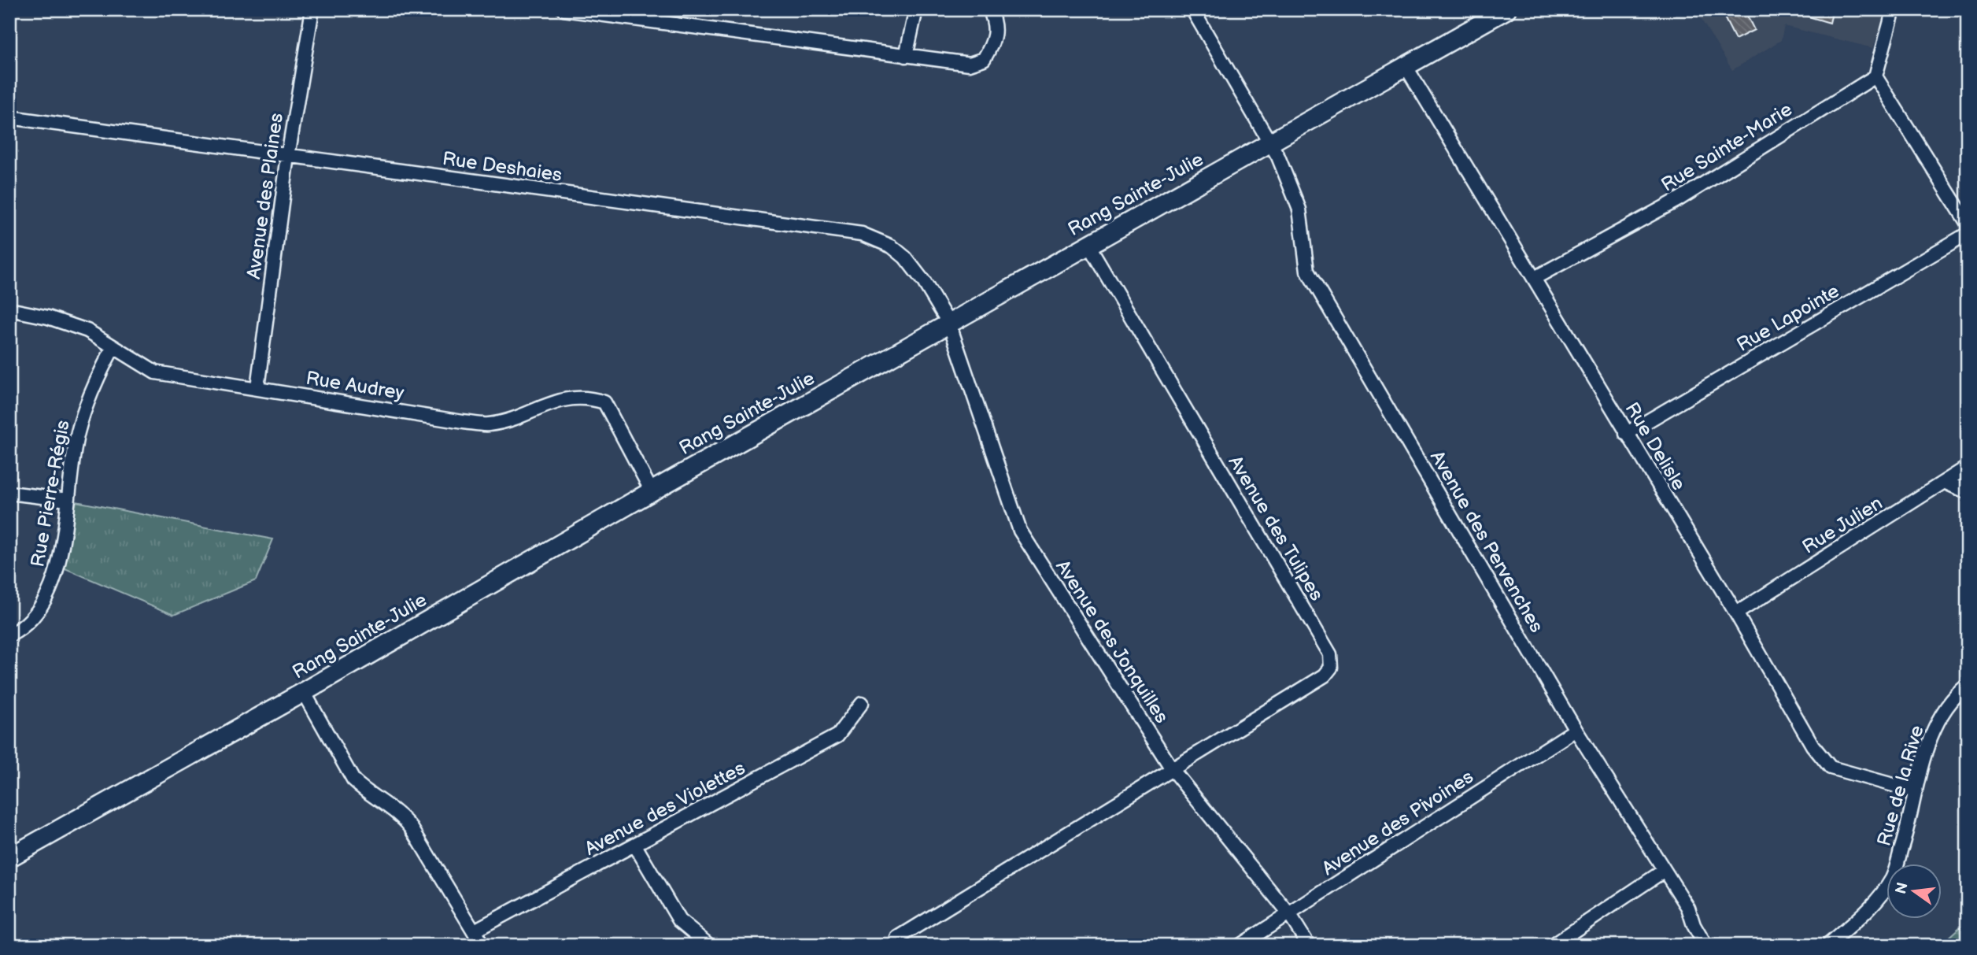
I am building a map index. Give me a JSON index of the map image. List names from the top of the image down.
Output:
{
  "streets": {
    "street": [
      "Rue Sainte-Marie",
      "Rue Deshaies",
      "Rang Sainte-Julie",
      "Avenue des Plaines",
      "Rue Lapointe",
      "Rue Audrey",
      "Rue Delisle",
      "Rue Pierre-Régis",
      "Rue Julien",
      "Avenue des Tulipes",
      "Avenue des Pervenches",
      "Avenue des Jonquilles",
      "Rue de la Rive",
      "Avenue des Violettes",
      "Avenue des Pivoines"
    ]
  },
  "crossings": [
    ["Rue Sainte-Marie", "Rue Delisle"],
    ["Rue Deshaies", "Rang Sainte-Julie"],
    ["Rue Deshaies", "Avenue des Plaines"],
    ["Rue Deshaies", "Avenue des Jonquilles"],
    ["Rang Sainte-Julie", "Rue Audrey"],
    ["Rang Sainte-Julie", "Rue Delisle"],
    ["Rang Sainte-Julie", "Avenue des Tulipes"],
    ["Rang Sainte-Julie", "Avenue des Pervenches"],
    ["Rang Sainte-Julie", "Avenue des Jonquilles"],
    ["Avenue des Plaines", "Rue Audrey"],
    ["Rue Lapointe", "Rue Delisle"],
    ["Rue Audrey", "Rue Pierre-Régis"],
    ["Rue Delisle", "Rue Julien"],
    ["Rue Delisle", "Rue de la Rive"],
    ["Avenue des Tulipes", "Avenue des Jonquilles"],
    ["Avenue des Pervenches", "Avenue des Pivoines"],
    ["Avenue des Jonquilles", "Avenue des Pivoines"]
  ],
  "north": "left"
}
